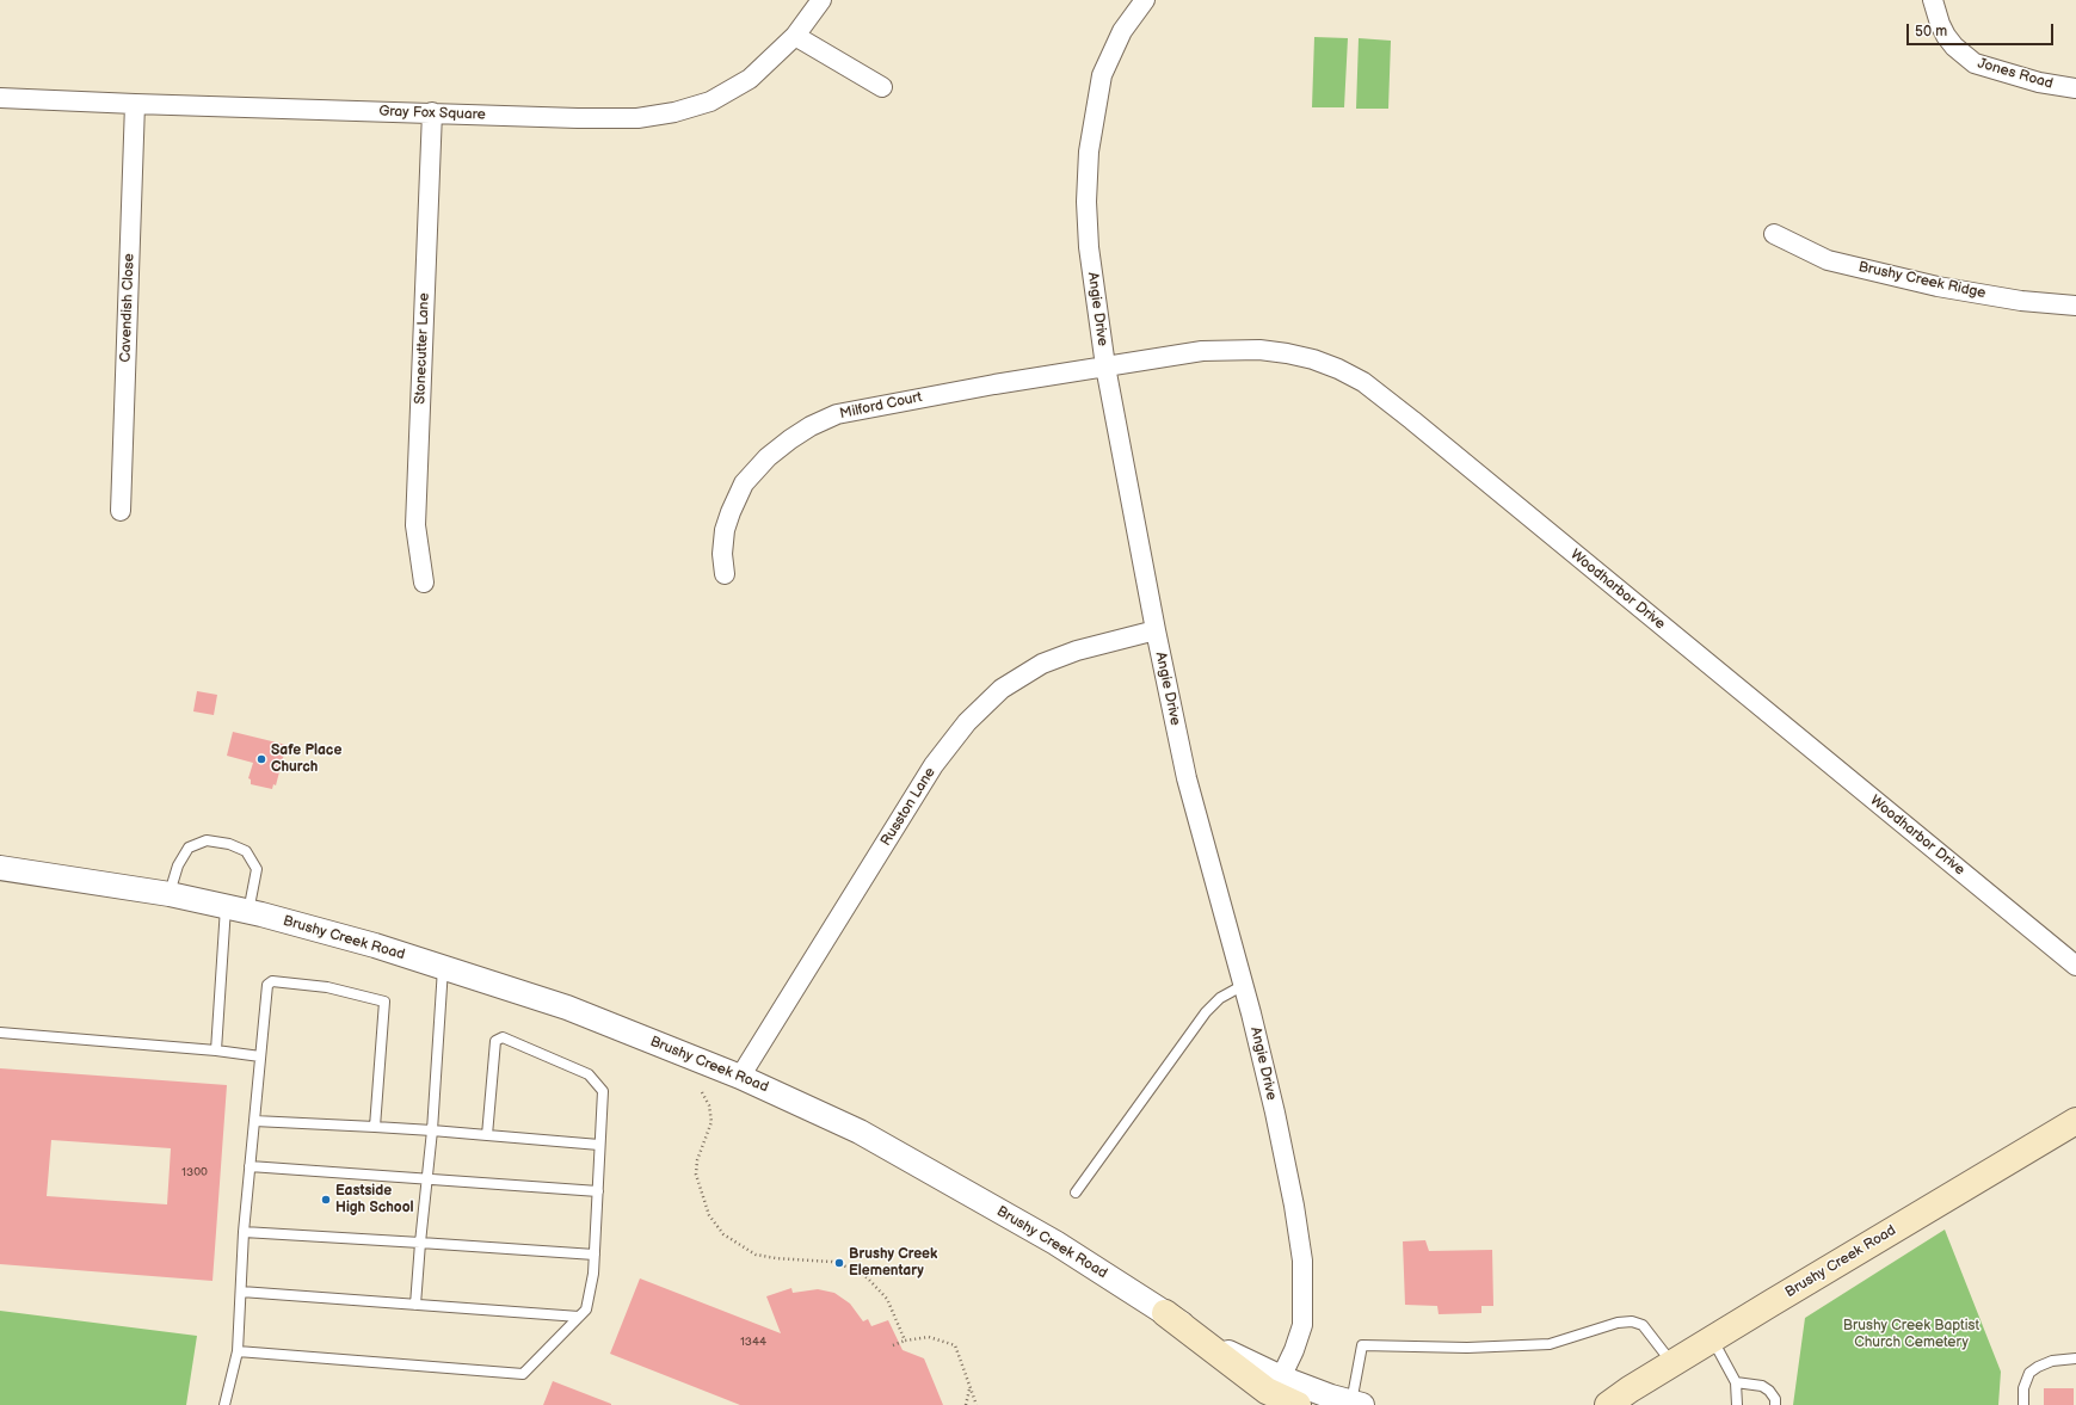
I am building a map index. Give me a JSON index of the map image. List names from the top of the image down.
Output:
{
  "streets": {
    "main road": ["Brushy Creek Road"],
    "street": [
      "Jones Road",
      "Gray Fox Square",
      "Brushy Creek Ridge",
      "Cavendish Close",
      "Angie Drive",
      "Stonecutter Lane",
      "Milford Court",
      "Woodharbor Drive",
      "Russton Lane"
    ]
  },
  "crossings": [
    ["Gray Fox Square", "Cavendish Close"],
    ["Gray Fox Square", "Stonecutter Lane"],
    ["Angie Drive", "Milford Court"],
    ["Angie Drive", "Woodharbor Drive"],
    ["Angie Drive", "Russton Lane"],
    ["Angie Drive", "Brushy Creek Road"],
    ["Milford Court", "Woodharbor Drive"],
    ["Russton Lane", "Brushy Creek Road"]
  ],
  "parks": ["Brushy Creek Baptist Church Cemetery"],
  "places": ["Safe Place Church", "Eastside High School", "Brushy Creek Elementary"],
  "house_numbers": ["1300", "1344"],
  "scale_bar": "50 m"
}
